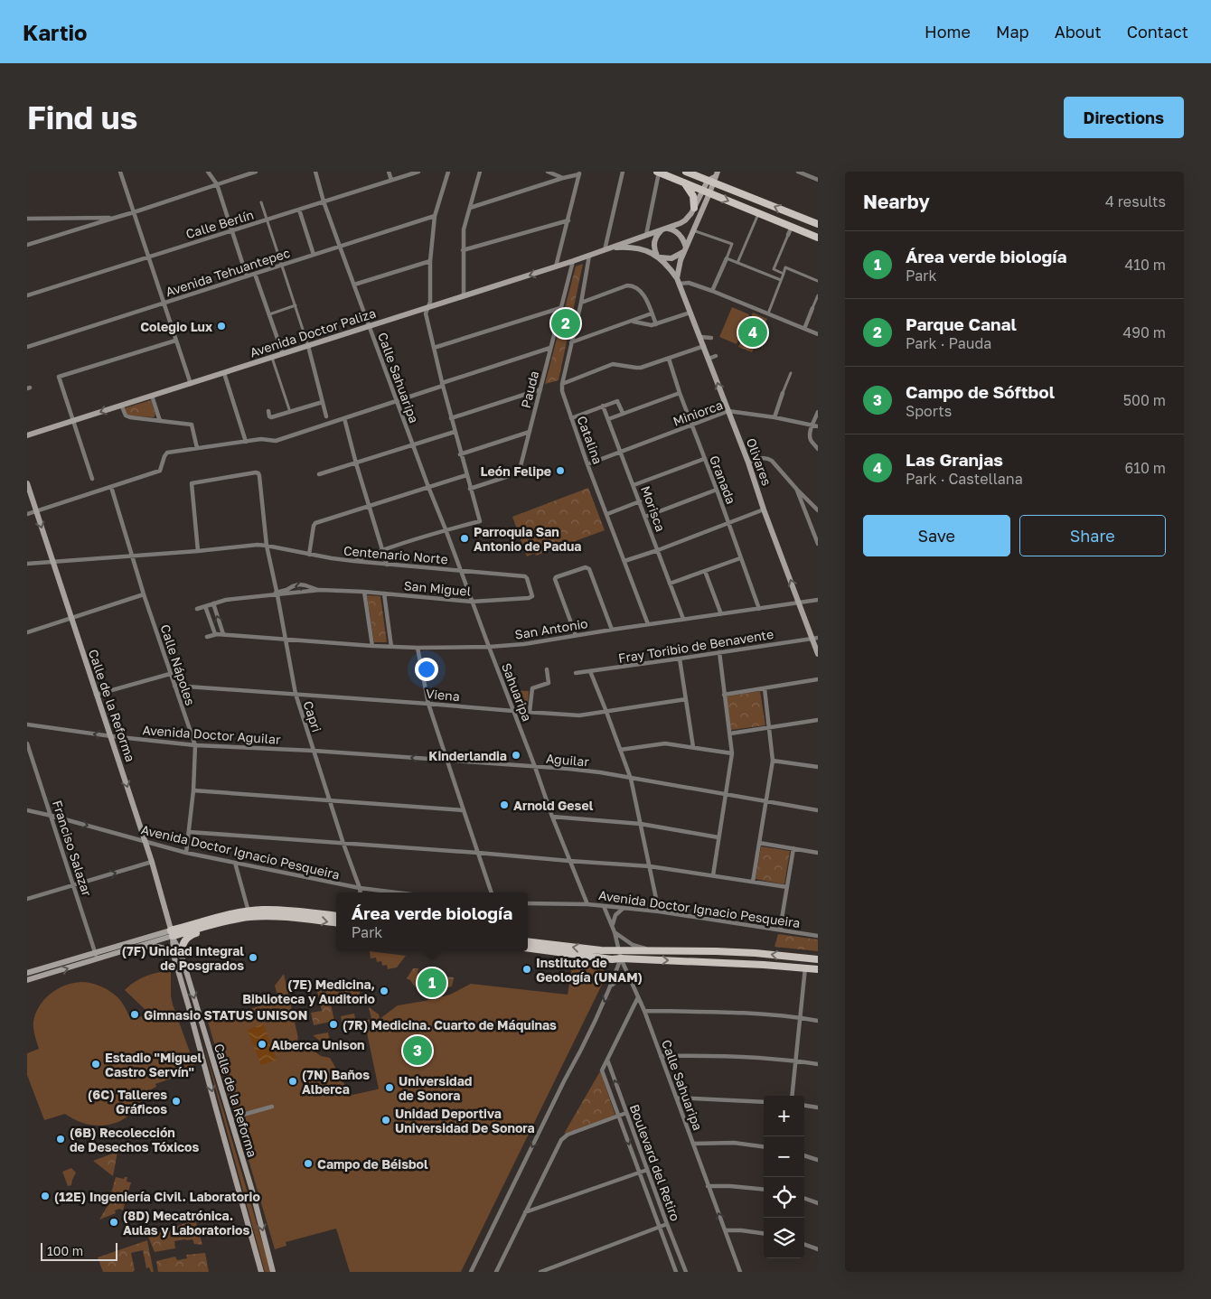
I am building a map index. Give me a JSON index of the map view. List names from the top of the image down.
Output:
{
  "streets": {
    "main road": ["Avenida Doctor Paliza", "Olivares", "Calle de la Reforma"],
    "street": [
      "Calle Berlín",
      "Avenida Tehuantepec",
      "Calle Sahuaripa",
      "Pauda",
      "Miniorca",
      "Catalina",
      "Granada",
      "Morisca",
      "Centenario Norte",
      "San Miguel",
      "San Antonio",
      "Fray Toribio de Benavente",
      "Calle Nápoles",
      "Sahuaripa",
      "Viena",
      "Capri",
      "Avenida Doctor Aguilar",
      "Aguilar",
      "Franciso Salazar",
      "Avenida Doctor Ignacio Pesqueira",
      "Boulevard del Retiro"
    ]
  },
  "crossings": [
    ["Calle Berlín", "Calle Sahuaripa"],
    ["Avenida Tehuantepec", "Calle Sahuaripa"],
    ["Avenida Doctor Paliza", "Calle Sahuaripa"],
    ["Avenida Doctor Paliza", "Pauda"],
    ["Avenida Doctor Paliza", "Catalina"],
    ["Avenida Doctor Paliza", "Olivares"],
    ["Calle Sahuaripa", "Sahuaripa"],
    ["Calle Sahuaripa", "Avenida Doctor Ignacio Pesqueira"],
    ["Miniorca", "Catalina"],
    ["Miniorca", "Olivares"],
    ["Miniorca", "Granada"],
    ["Miniorca", "Morisca"],
    ["Catalina", "San Antonio"],
    ["Olivares", "San Antonio"],
    ["Olivares", "Fray Toribio de Benavente"],
    ["Granada", "San Antonio"],
    ["Morisca", "San Antonio"],
    ["Centenario Norte", "San Miguel"],
    ["Centenario Norte", "Calle Nápoles"],
    ["Centenario Norte", "Sahuaripa"],
    ["Centenario Norte", "Calle de la Reforma"],
    ["Centenario Norte", "Capri"],
    ["San Miguel", "Sahuaripa"],
    ["San Miguel", "Capri"],
    ["San Antonio", "Sahuaripa"],
    ["San Antonio", "Capri"],
    ["Calle Nápoles", "Viena"],
    ["Calle Nápoles", "Avenida Doctor Aguilar"],
    ["Calle Nápoles", "Avenida Doctor Ignacio Pesqueira"],
    ["Sahuaripa", "Viena"],
    ["Sahuaripa", "Aguilar"],
    ["Sahuaripa", "Avenida Doctor Ignacio Pesqueira"],
    ["Viena", "Capri"],
    ["Calle de la Reforma", "Avenida Doctor Aguilar"],
    ["Calle de la Reforma", "Avenida Doctor Ignacio Pesqueira"],
    ["Capri", "Avenida Doctor Aguilar"],
    ["Capri", "Aguilar"],
    ["Capri", "Avenida Doctor Ignacio Pesqueira"],
    ["Avenida Doctor Aguilar", "Aguilar"],
    ["Franciso Salazar", "Avenida Doctor Ignacio Pesqueira"]
  ],
  "one_way": ["Calle de la Reforma"],
  "places": [
    "Colegio Lux",
    "León Felipe",
    "Parroquia San Antonio de Padua",
    "Kinderlandia",
    "Arnold Gesel",
    "(7F) Unidad Integral de Posgrados",
    "Instituto de Geología (UNAM)",
    "(7E) Medicina, Biblioteca y Auditorio",
    "Gimnasio STATUS UNISON",
    "(7R) Medicina. Cuarto de Máquinas",
    "Alberca Unison",
    "Estadio \"Miguel Castro Servín\"",
    "(7N) Baños Alberca",
    "Universidad de Sonora",
    "(6C) Talleres Gráficos",
    "Unidad Deportiva Universidad De Sonora",
    "(6B) Recolección de Desechos Tóxicos",
    "Campo de Béisbol",
    "(12E) Ingeniería Civil. Laboratorio",
    "(8D) Mecatrónica. Aulas y Laboratorios"
  ],
  "scale_bar": "100 m",
  "page": {
    "header": "Kartio",
    "nav": [
      "Home",
      "Map",
      "About",
      "Contact"
    ],
    "buttons": [
      "Directions",
      ["Save", "Share"]
    ],
    "title": "Find us",
    "heading": ["Nearby", "4 results"],
    "list": [
      {
        "mark": "1",
        "name": "Área verde biología",
        "note": "Park",
        "value": "410 m"
      },
      {
        "mark": "2",
        "name": "Parque Canal",
        "note": "Park · Pauda",
        "value": "490 m"
      },
      {
        "mark": "3",
        "name": "Campo de Sóftbol",
        "note": "Sports",
        "value": "500 m"
      },
      {
        "mark": "4",
        "name": "Las Granjas",
        "note": "Park · Castellana",
        "value": "610 m"
      }
    ],
    "pins": [
      "2",
      "4",
      "1",
      "3"
    ],
    "popup": ["Área verde biología", "Park"],
    "map_buttons": ["+", "−"],
    "scale": "100 m"
  }
}
